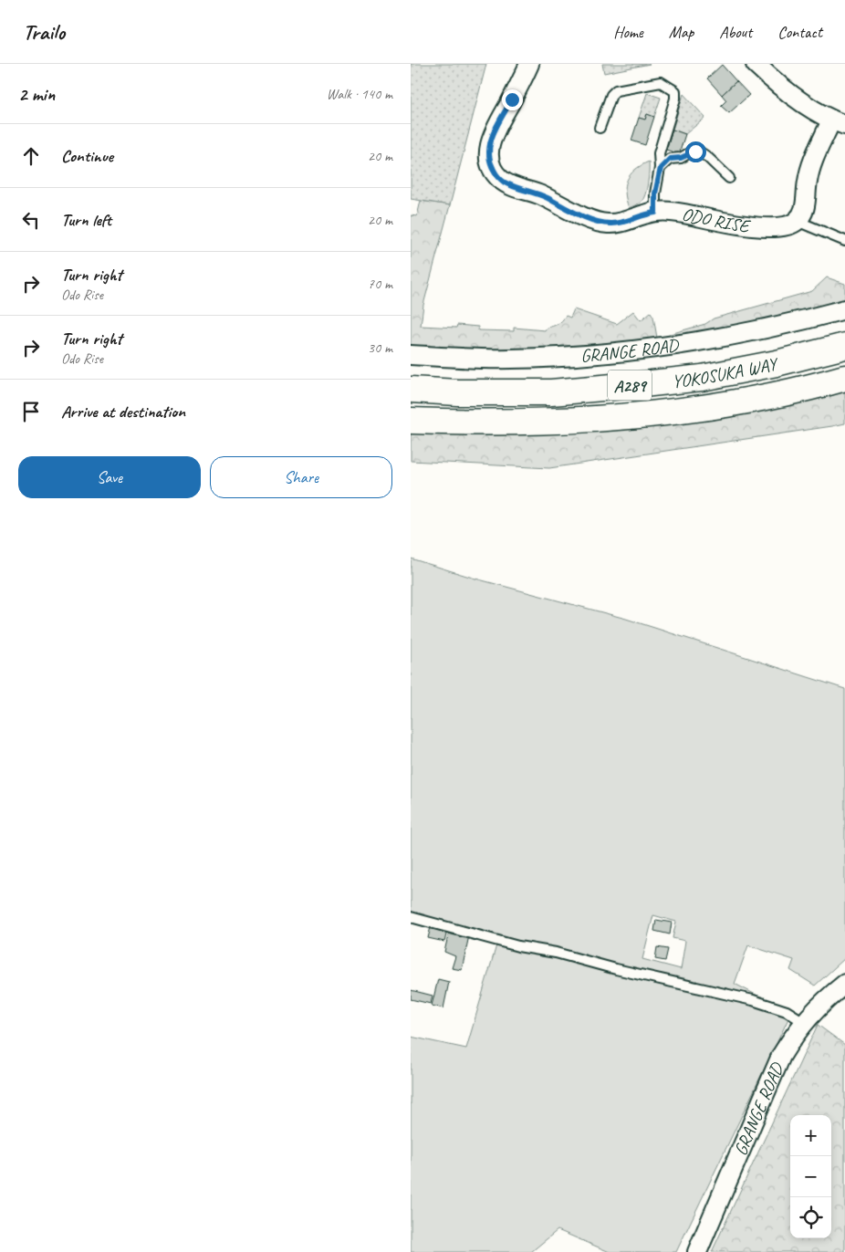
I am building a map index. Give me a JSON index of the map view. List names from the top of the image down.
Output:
{
  "streets": {
    "main road": ["YOKOSUKA WAY", "A289"],
    "street": ["ODO RISE", "GRANGE ROAD"]
  },
  "page": {
    "header": "Trailo",
    "nav": [
      "Home",
      "Map",
      "About",
      "Contact"
    ],
    "heading": ["2 min", "Walk · 140 m"],
    "list": [
      ["Continue", "20 m"],
      ["Turn left", "20 m"],
      ["Turn right", "Odo Rise", "70 m"],
      ["Turn right", "Odo Rise", "30 m"],
      "Arrive at destination"
    ],
    "buttons": ["Save", "Share"],
    "map_buttons": ["+", "−"]
  }
}
